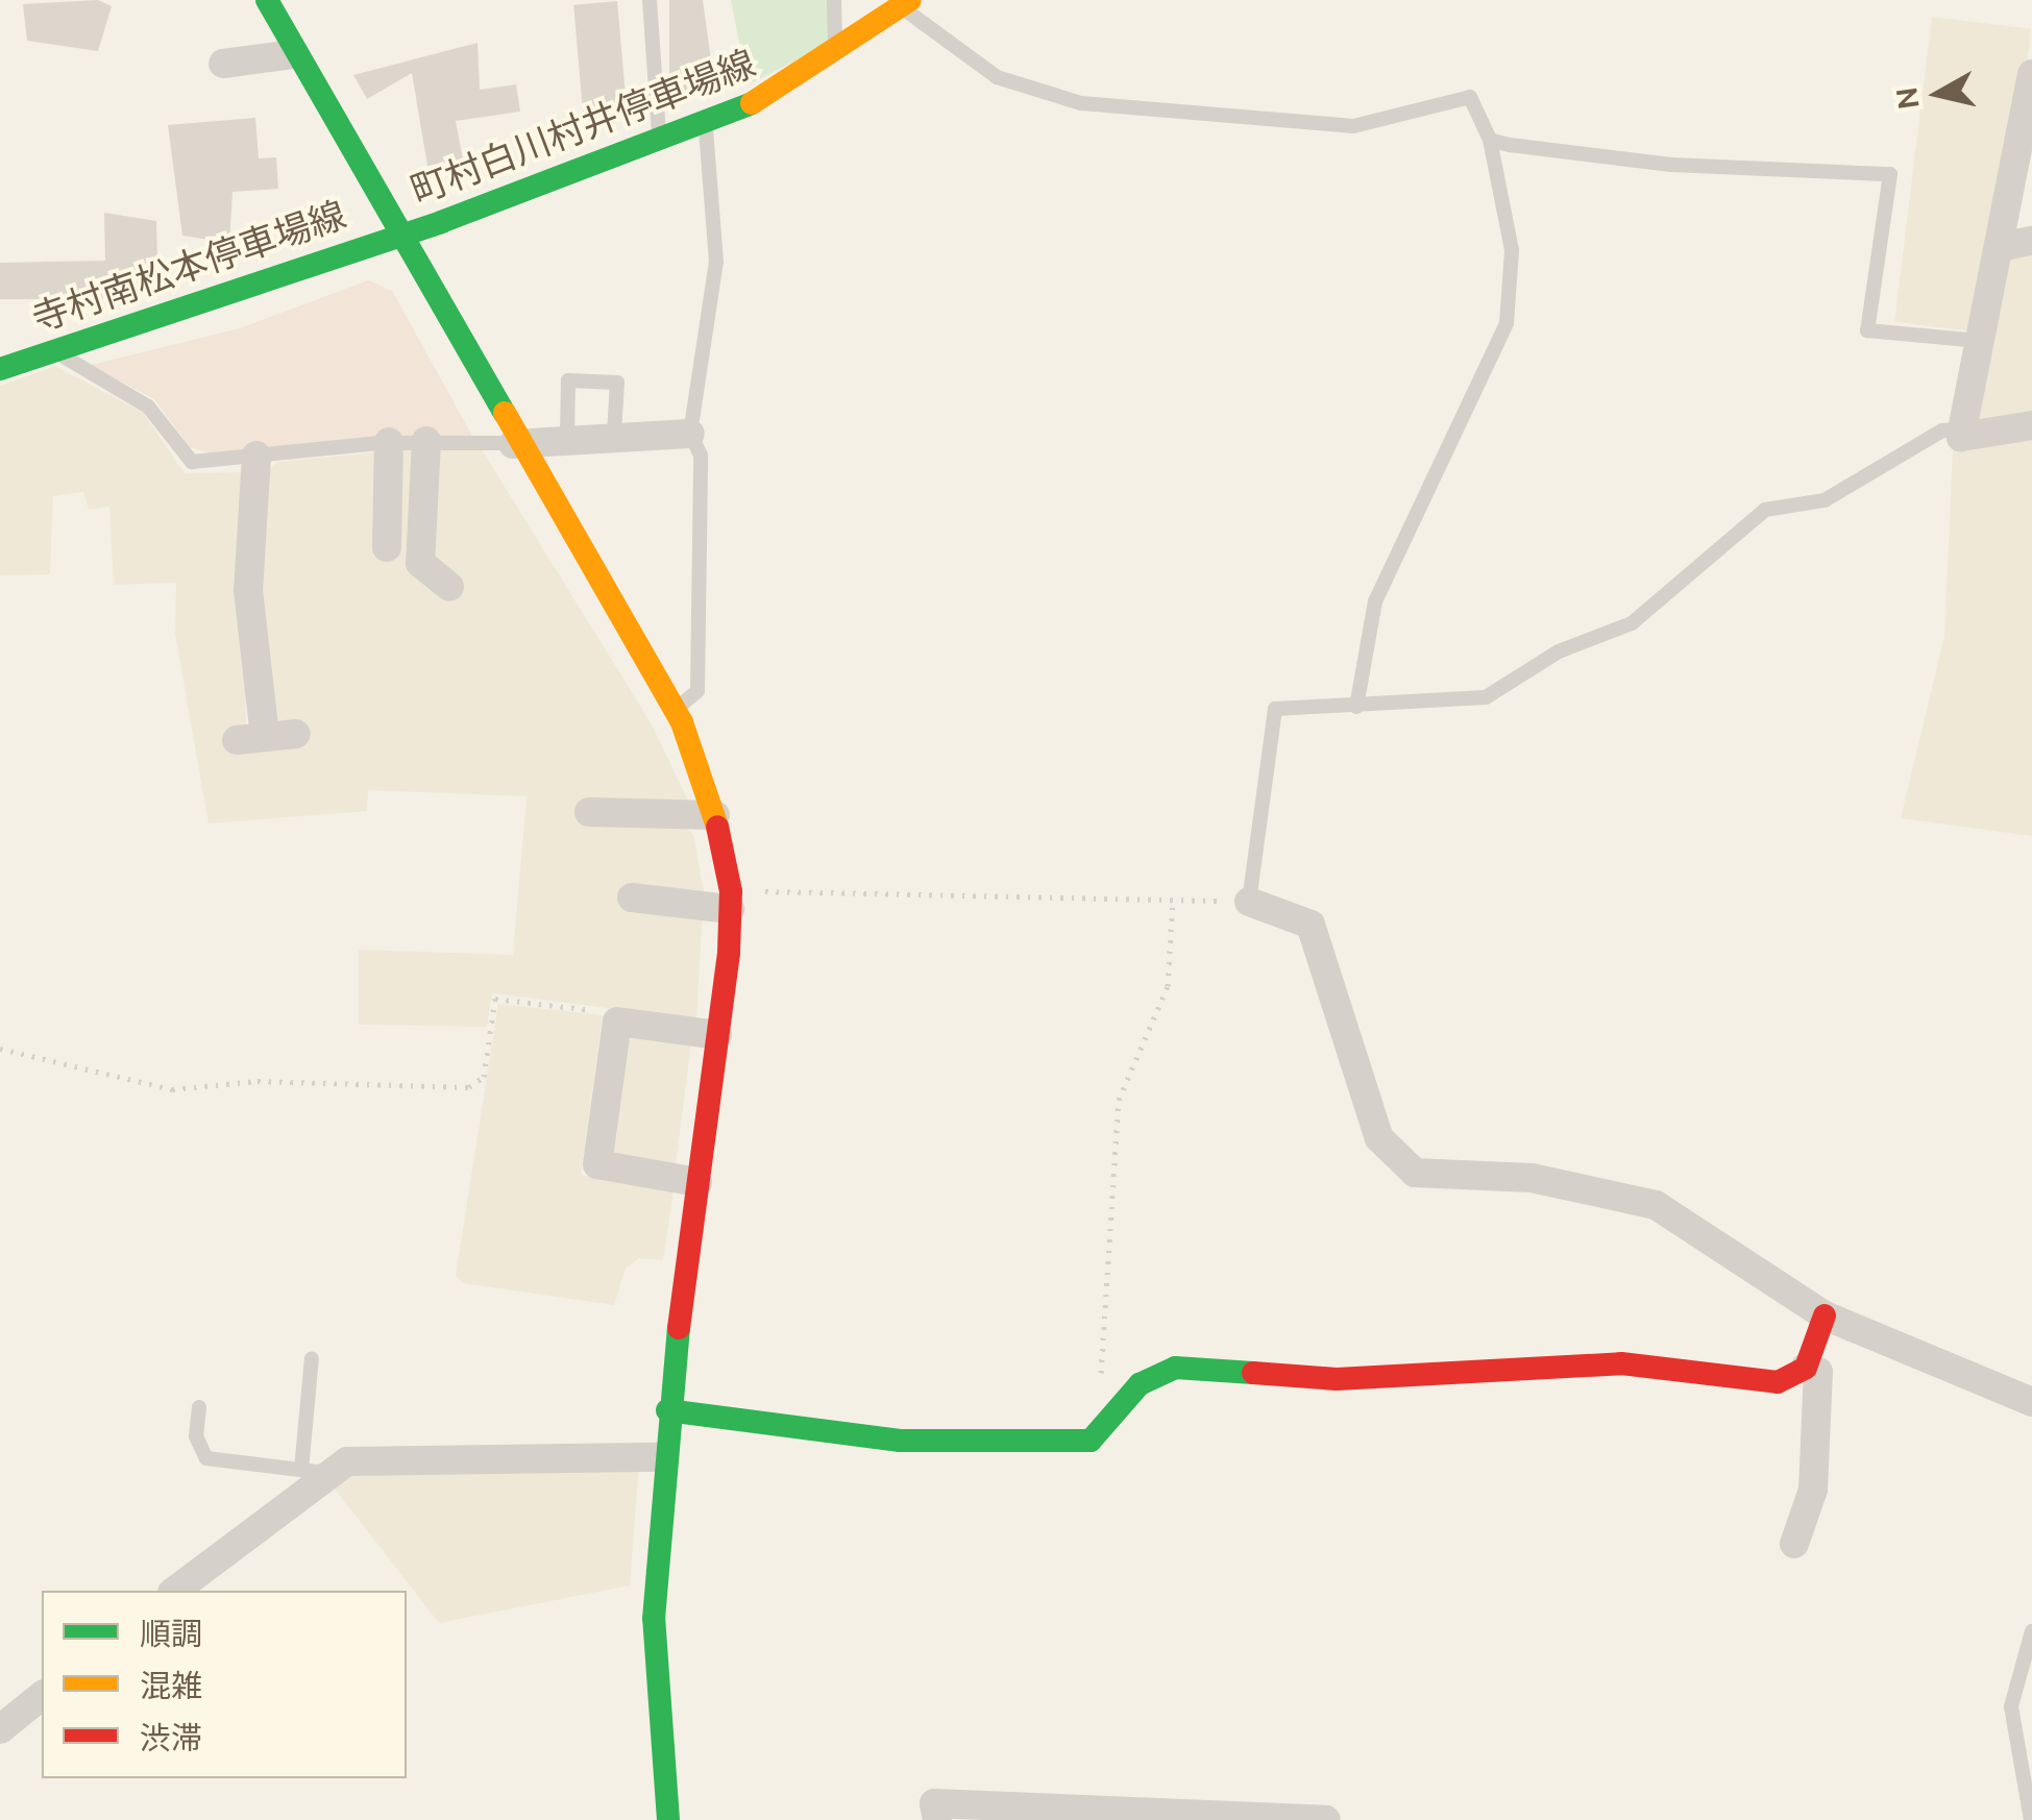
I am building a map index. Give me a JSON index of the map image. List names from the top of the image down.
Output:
{
  "streets": {
    "street": ["町村白川村井停車場線", "寺村南松本停車場線"]
  },
  "crossings": [
    ["町村白川村井停車場線", "寺村南松本停車場線"]
  ],
  "legend": ["順調", "混雑", "渋滞"],
  "north": "left"
}
